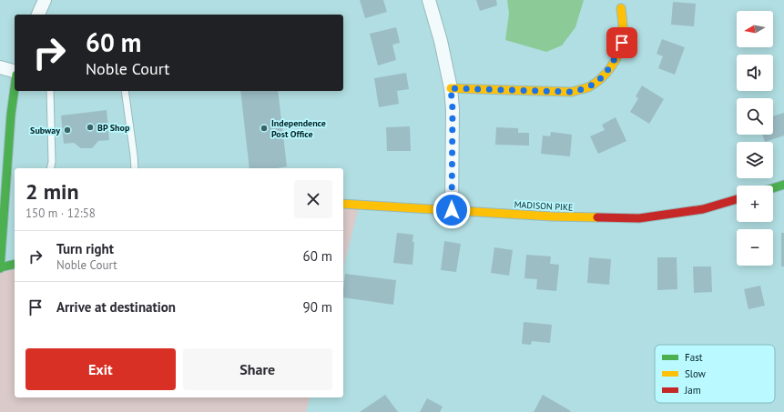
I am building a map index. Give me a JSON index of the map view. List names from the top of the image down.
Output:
{
  "streets": {
    "main road": ["MADISON PIKE"]
  },
  "places": ["BP Shop", "Independence Post Office", "Subway"],
  "legend": ["Fast", "Slow", "Jam"],
  "north": "left",
  "page": {
    "map_buttons": ["+", "−"],
    "turn": ["60 m", "Noble Court"],
    "heading": ["2 min", "150 m · 12:58"],
    "list": [
      {
        "name": "Turn right",
        "note": "Noble Court",
        "value": "60 m"
      },
      {
        "name": "Arrive at destination",
        "value": "90 m"
      }
    ],
    "buttons": ["Exit", "Share"]
  }
}
